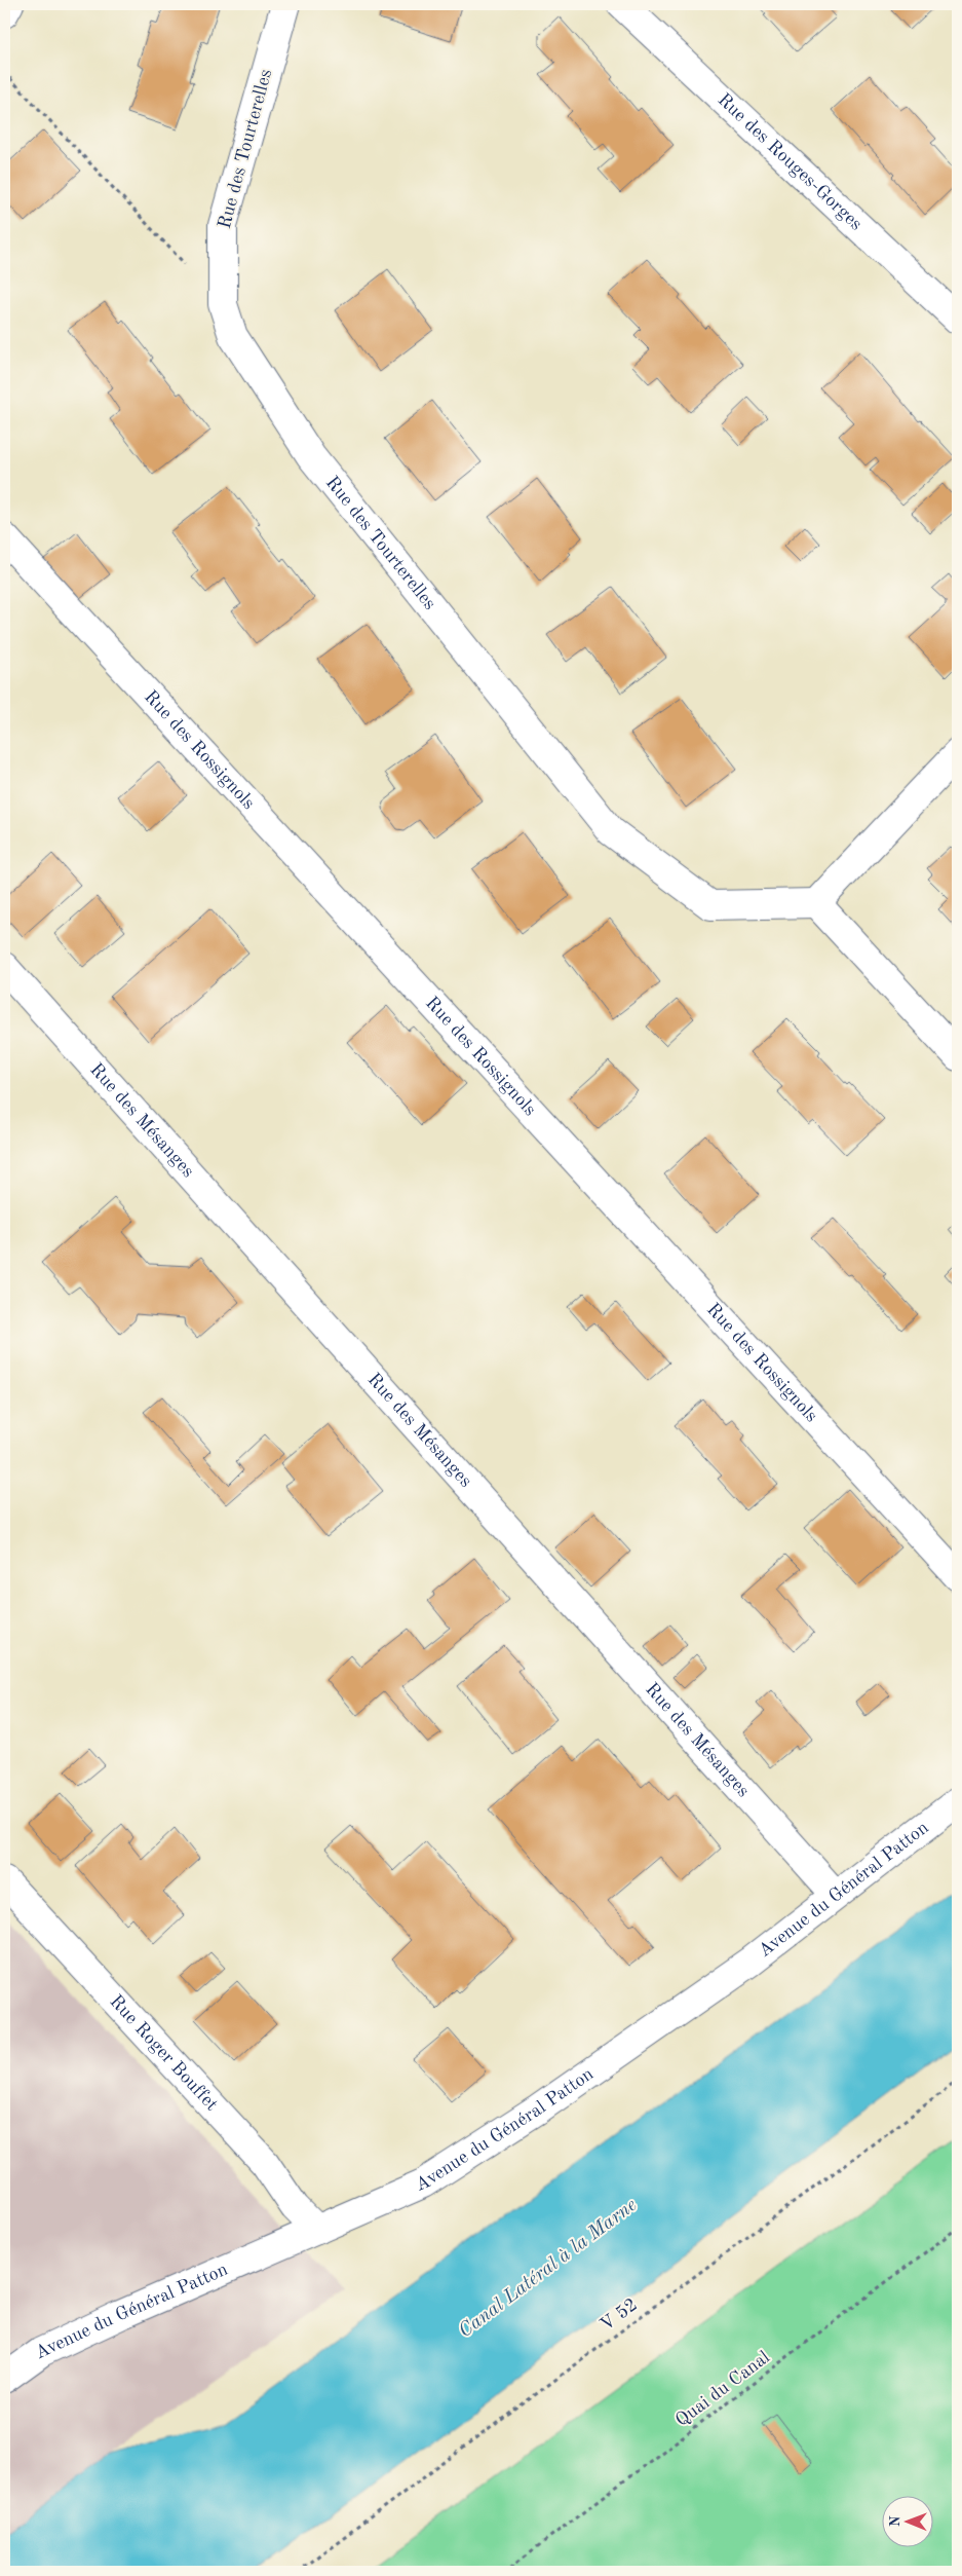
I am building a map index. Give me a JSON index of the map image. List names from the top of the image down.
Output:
{
  "streets": {
    "street": [
      "Rue des Tourterelles",
      "Rue des Rouges-Gorges",
      "Rue des Rossignols",
      "Rue des Mésanges",
      "Avenue du Général Patton",
      "Rue Roger Bouffet"
    ],
    "path": ["V 52", "Quai du Canal"]
  },
  "crossings": [
    ["Rue des Mésanges", "Avenue du Général Patton"],
    ["Avenue du Général Patton", "Rue Roger Bouffet"]
  ],
  "water": ["Canal Latéral à la Marne"],
  "north": "left"
}
